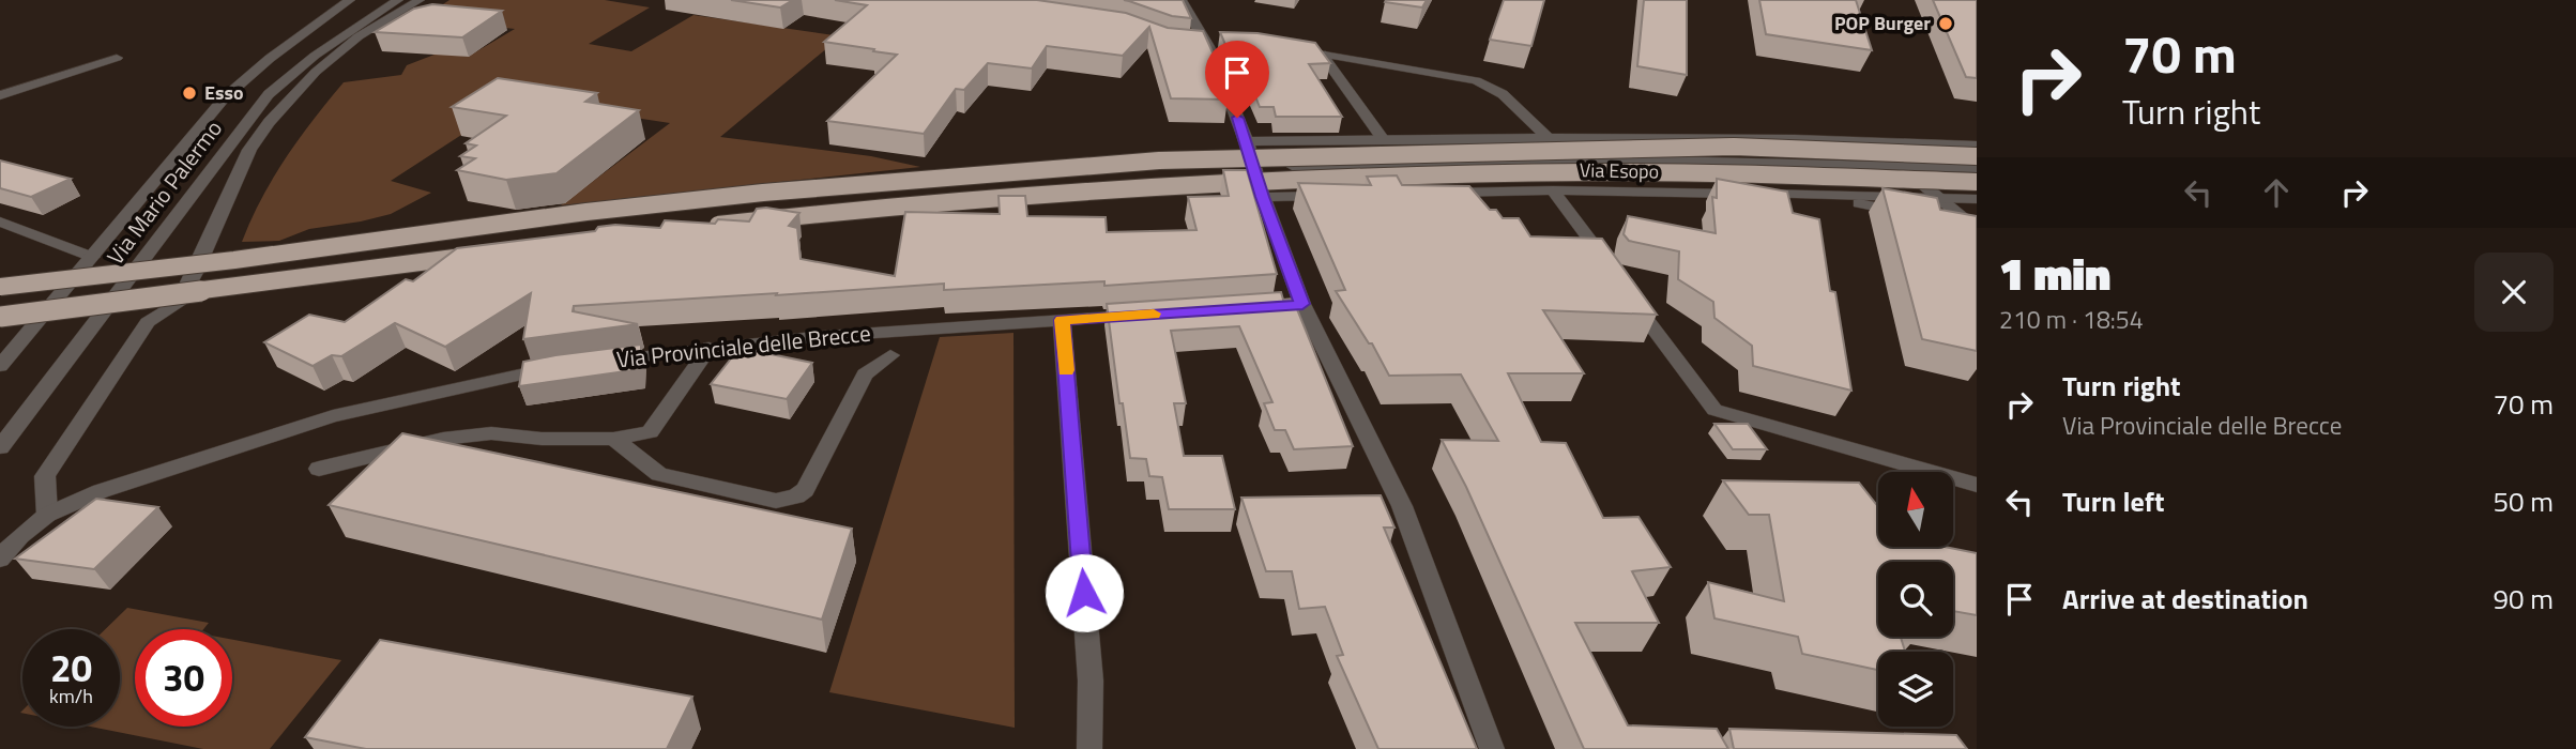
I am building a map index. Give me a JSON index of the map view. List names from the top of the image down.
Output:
{
  "streets": {
    "street": ["Via Esopo", "Via Mario Palermo", "Via Provinciale delle Brecce"]
  },
  "places": ["POP Burger", "Esso"],
  "north": "top",
  "page": {
    "turn": ["70 m", "Turn right"],
    "heading": ["1 min", "210 m · 18:54"],
    "list": [
      {
        "name": "Turn right",
        "note": "Via Provinciale delle Brecce",
        "value": "70 m"
      },
      {
        "name": "Turn left",
        "value": "50 m"
      },
      {
        "name": "Arrive at destination",
        "value": "90 m"
      }
    ],
    "speed": "20 km/h",
    "limit": "30"
  }
}
